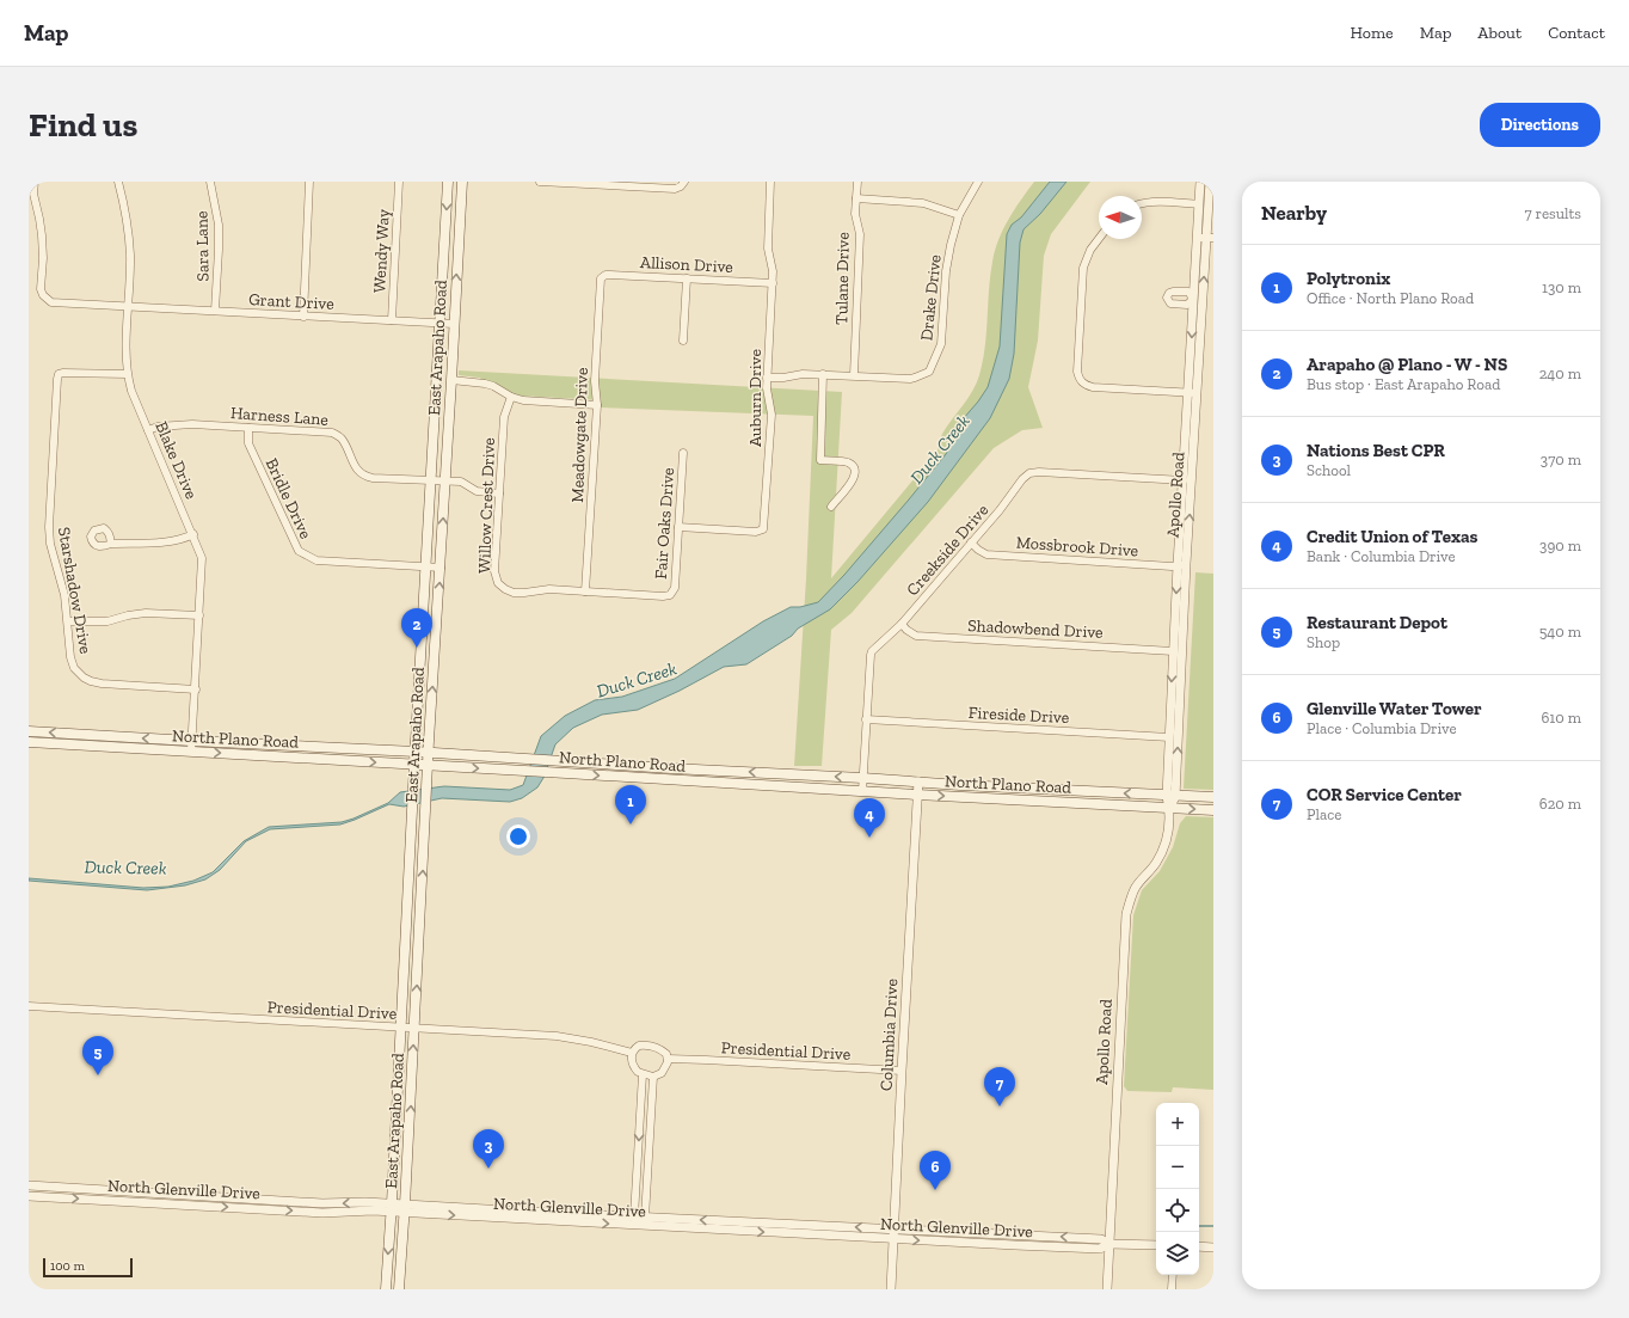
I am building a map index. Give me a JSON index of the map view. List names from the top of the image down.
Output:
{
  "streets": {
    "main road": ["East Arapaho Road", "North Plano Road"],
    "street": [
      "Sara Lane",
      "Wendy Way",
      "Allison Drive",
      "Tulane Drive",
      "Drake Drive",
      "Grant Drive",
      "Auburn Drive",
      "Harness Lane",
      "Meadowgate Drive",
      "Blake Drive",
      "Apollo Road",
      "Bridle Drive",
      "Willow Crest Drive",
      "Fair Oaks Drive",
      "Mossbrook Drive",
      "Creekside Drive",
      "Starshadow Drive",
      "Shadowbend Drive",
      "Fireside Drive",
      "Presidential Drive",
      "Columbia Drive",
      "North Glenville Drive"
    ]
  },
  "crossings": [
    ["Sara Lane", "Grant Drive"],
    ["Wendy Way", "Grant Drive"],
    ["Allison Drive", "Auburn Drive"],
    ["Allison Drive", "Meadowgate Drive"],
    ["Tulane Drive", "Drake Drive"],
    ["Drake Drive", "Auburn Drive"],
    ["Grant Drive", "East Arapaho Road"],
    ["Grant Drive", "Blake Drive"],
    ["East Arapaho Road", "Harness Lane"],
    ["East Arapaho Road", "Bridle Drive"],
    ["East Arapaho Road", "North Plano Road"],
    ["East Arapaho Road", "Presidential Drive"],
    ["East Arapaho Road", "North Glenville Drive"],
    ["Auburn Drive", "Fair Oaks Drive"],
    ["Harness Lane", "Blake Drive"],
    ["Harness Lane", "Bridle Drive"],
    ["Harness Lane", "Willow Crest Drive"],
    ["Meadowgate Drive", "Willow Crest Drive"],
    ["Blake Drive", "Starshadow Drive"],
    ["Blake Drive", "North Plano Road"],
    ["Apollo Road", "Mossbrook Drive"],
    ["Apollo Road", "Creekside Drive"],
    ["Apollo Road", "Shadowbend Drive"],
    ["Apollo Road", "Fireside Drive"],
    ["Apollo Road", "North Plano Road"],
    ["Apollo Road", "North Glenville Drive"],
    ["Willow Crest Drive", "Fair Oaks Drive"],
    ["Mossbrook Drive", "Creekside Drive"],
    ["Creekside Drive", "Shadowbend Drive"],
    ["Creekside Drive", "Fireside Drive"],
    ["Creekside Drive", "North Plano Road"],
    ["North Plano Road", "Columbia Drive"],
    ["Presidential Drive", "Columbia Drive"],
    ["Columbia Drive", "North Glenville Drive"]
  ],
  "water": ["Duck Creek"],
  "scale_bar": "100 m",
  "north": "left",
  "page": {
    "header": "Map",
    "nav": [
      "Home",
      "Map",
      "About",
      "Contact"
    ],
    "buttons": "Directions",
    "title": "Find us",
    "heading": ["Nearby", "7 results"],
    "list": [
      {
        "mark": "1",
        "name": "Polytronix",
        "note": "Office · North Plano Road",
        "value": "130 m"
      },
      {
        "mark": "2",
        "name": "Arapaho @ Plano - W - NS",
        "note": "Bus stop · East Arapaho Road",
        "value": "240 m"
      },
      {
        "mark": "3",
        "name": "Nations Best CPR",
        "note": "School",
        "value": "370 m"
      },
      {
        "mark": "4",
        "name": "Credit Union of Texas",
        "note": "Bank · Columbia Drive",
        "value": "390 m"
      },
      {
        "mark": "5",
        "name": "Restaurant Depot",
        "note": "Shop",
        "value": "540 m"
      },
      {
        "mark": "6",
        "name": "Glenville Water Tower",
        "note": "Place · Columbia Drive",
        "value": "610 m"
      },
      {
        "mark": "7",
        "name": "COR Service Center",
        "note": "Place",
        "value": "620 m"
      }
    ],
    "pins": [
      "2",
      "1",
      "4",
      "5",
      "7",
      "3",
      "6"
    ],
    "map_buttons": ["+", "−"],
    "scale": "100 m"
  }
}
